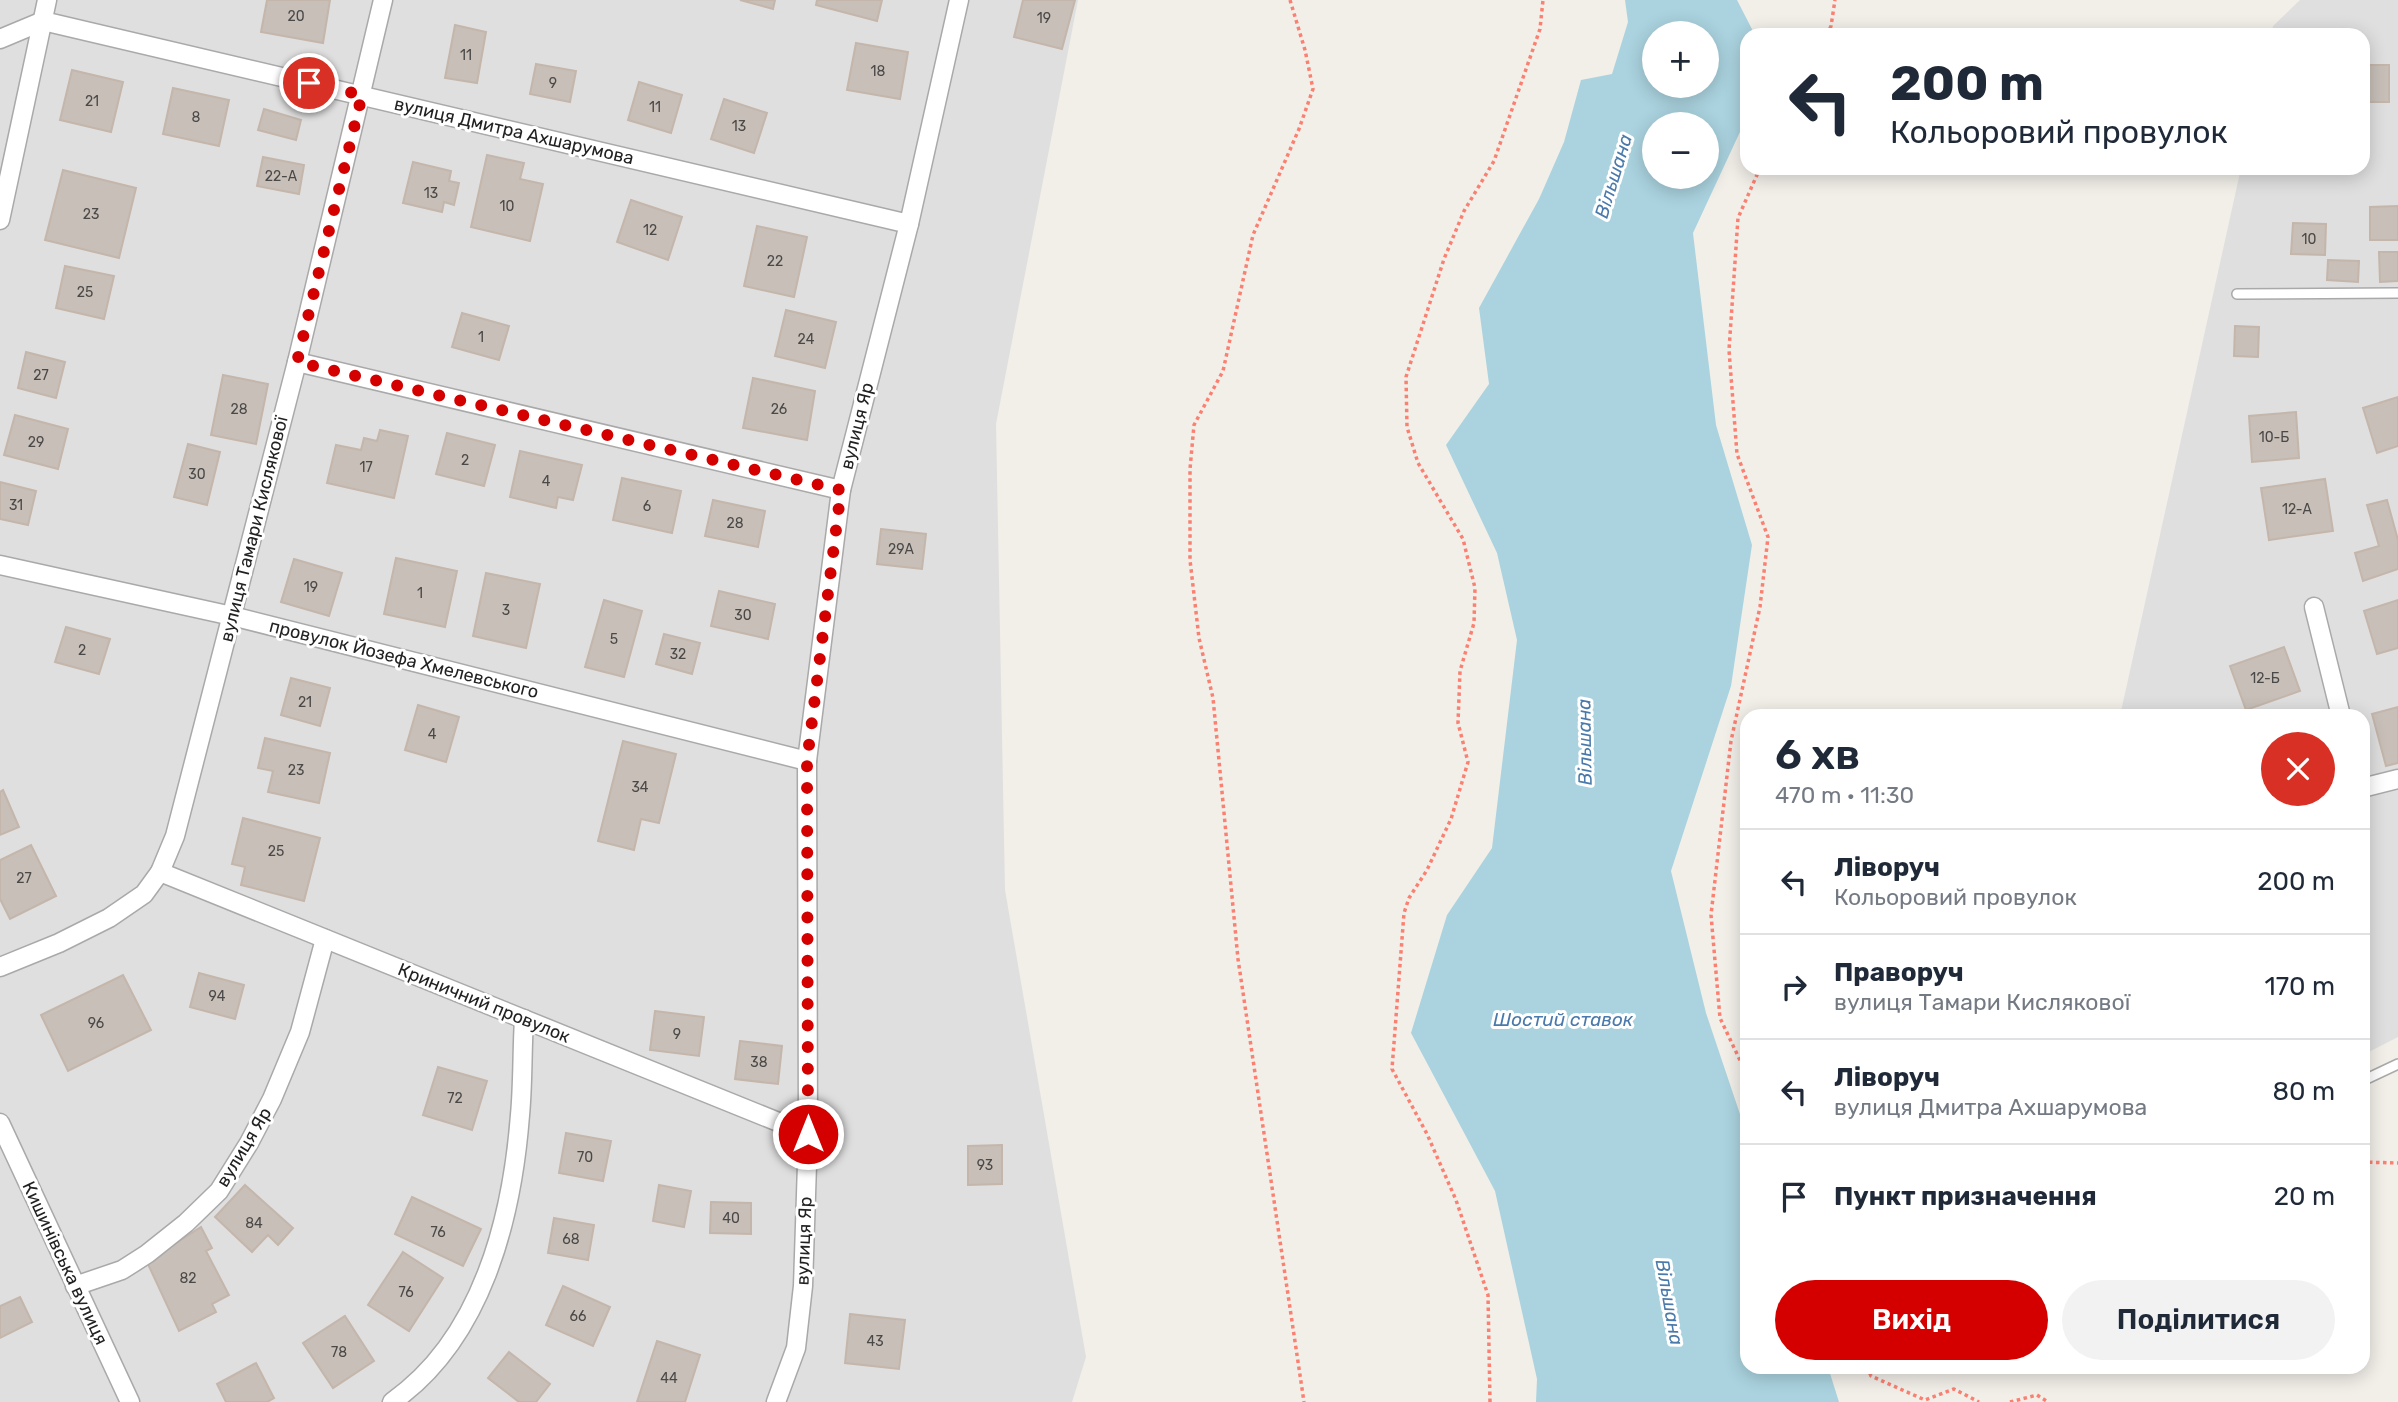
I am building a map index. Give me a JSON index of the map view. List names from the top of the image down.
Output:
{
  "streets": {
    "street": [
      "вулиця Дмитра Ахшарумова",
      "вулиця Яр",
      "вулиця Тамари Кислякової",
      "провулок Йозефа Хмелевського",
      "Криничний провулок",
      "Кишинівська вулиця"
    ]
  },
  "crossings": [
    ["вулиця Дмитра Ахшарумова", "вулиця Яр"],
    ["вулиця Дмитра Ахшарумова", "вулиця Тамари Кислякової"],
    ["вулиця Яр", "провулок Йозефа Хмелевського"],
    ["вулиця Яр", "Криничний провулок"],
    ["вулиця Яр", "Кишинівська вулиця"],
    ["вулиця Тамари Кислякової", "провулок Йозефа Хмелевського"],
    ["вулиця Тамари Кислякової", "Криничний провулок"]
  ],
  "water": ["Вільшана", "Шостий ставок"],
  "house_numbers": [
    "20",
    "19",
    "11",
    "18",
    "9",
    "21",
    "11",
    "8",
    "13",
    "22-А",
    "13",
    "10",
    "23",
    "12",
    "10",
    "22",
    "25",
    "1",
    "24",
    "27",
    "28",
    "26",
    "10-Б",
    "29",
    "2",
    "17",
    "30",
    "4",
    "31",
    "6",
    "12-А",
    "28",
    "29А",
    "19",
    "1",
    "3",
    "30",
    "5",
    "2",
    "32",
    "12-Б",
    "21",
    "4",
    "23",
    "34",
    "25",
    "27",
    "94",
    "96",
    "9",
    "38",
    "72",
    "70",
    "93",
    "40",
    "84",
    "76",
    "68",
    "82",
    "76",
    "66",
    "43",
    "78",
    "44"
  ],
  "page": {
    "map_buttons": ["+", "−"],
    "turn": ["200 m", "Кольоровий провулок"],
    "heading": ["6 хв", "470 m · 11:30"],
    "list": [
      {
        "name": "Ліворуч",
        "note": "Кольоровий провулок",
        "value": "200 m"
      },
      {
        "name": "Праворуч",
        "note": "вулиця Тамари Кислякової",
        "value": "170 m"
      },
      {
        "name": "Ліворуч",
        "note": "вулиця Дмитра Ахшарумова",
        "value": "80 m"
      },
      {
        "name": "Пункт призначення",
        "value": "20 m"
      }
    ],
    "buttons": ["Вихід", "Поділитися"]
  }
}
